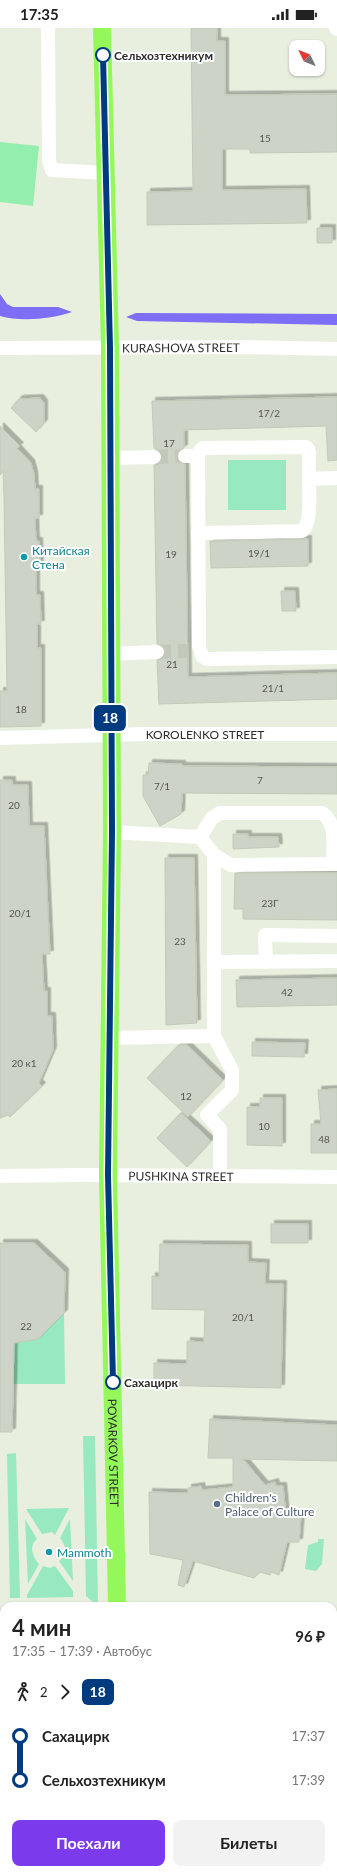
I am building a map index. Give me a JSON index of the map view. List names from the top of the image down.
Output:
{
  "streets": {
    "main road": ["POYARKOV STREET"],
    "street": ["KURASHOVA STREET", "KOROLENKO STREET", "PUSHKINA STREET"]
  },
  "crossings": [
    ["KURASHOVA STREET", "POYARKOV STREET"],
    ["KOROLENKO STREET", "POYARKOV STREET"],
    ["PUSHKINA STREET", "POYARKOV STREET"]
  ],
  "places": [
    "Сельхозтехникум",
    "Китайская Стена",
    "Сахацирк",
    "Children's Palace of Culture",
    "Mammoth"
  ],
  "lines": ["bus line 18"],
  "house_numbers": [
    "15",
    "17/2",
    "17",
    "19/1",
    "19",
    "21",
    "21/1",
    "18",
    "7",
    "7/1",
    "20",
    "23Г",
    "20/1",
    "23",
    "42",
    "20 к1",
    "12",
    "10",
    "48",
    "20/1",
    "22"
  ],
  "north": "top left",
  "page": {
    "status": "17:35",
    "on_map": "18",
    "heading": ["4 мин", "17:35 – 17:39 · Автобус", "96 ₽"],
    "legs": ["2", "18"],
    "list": [
      {
        "name": "Сахацирк",
        "value": "17:37"
      },
      {
        "name": "Сельхозтехникум",
        "value": "17:39"
      }
    ],
    "buttons": ["Поехали", "Билеты"]
  }
}
